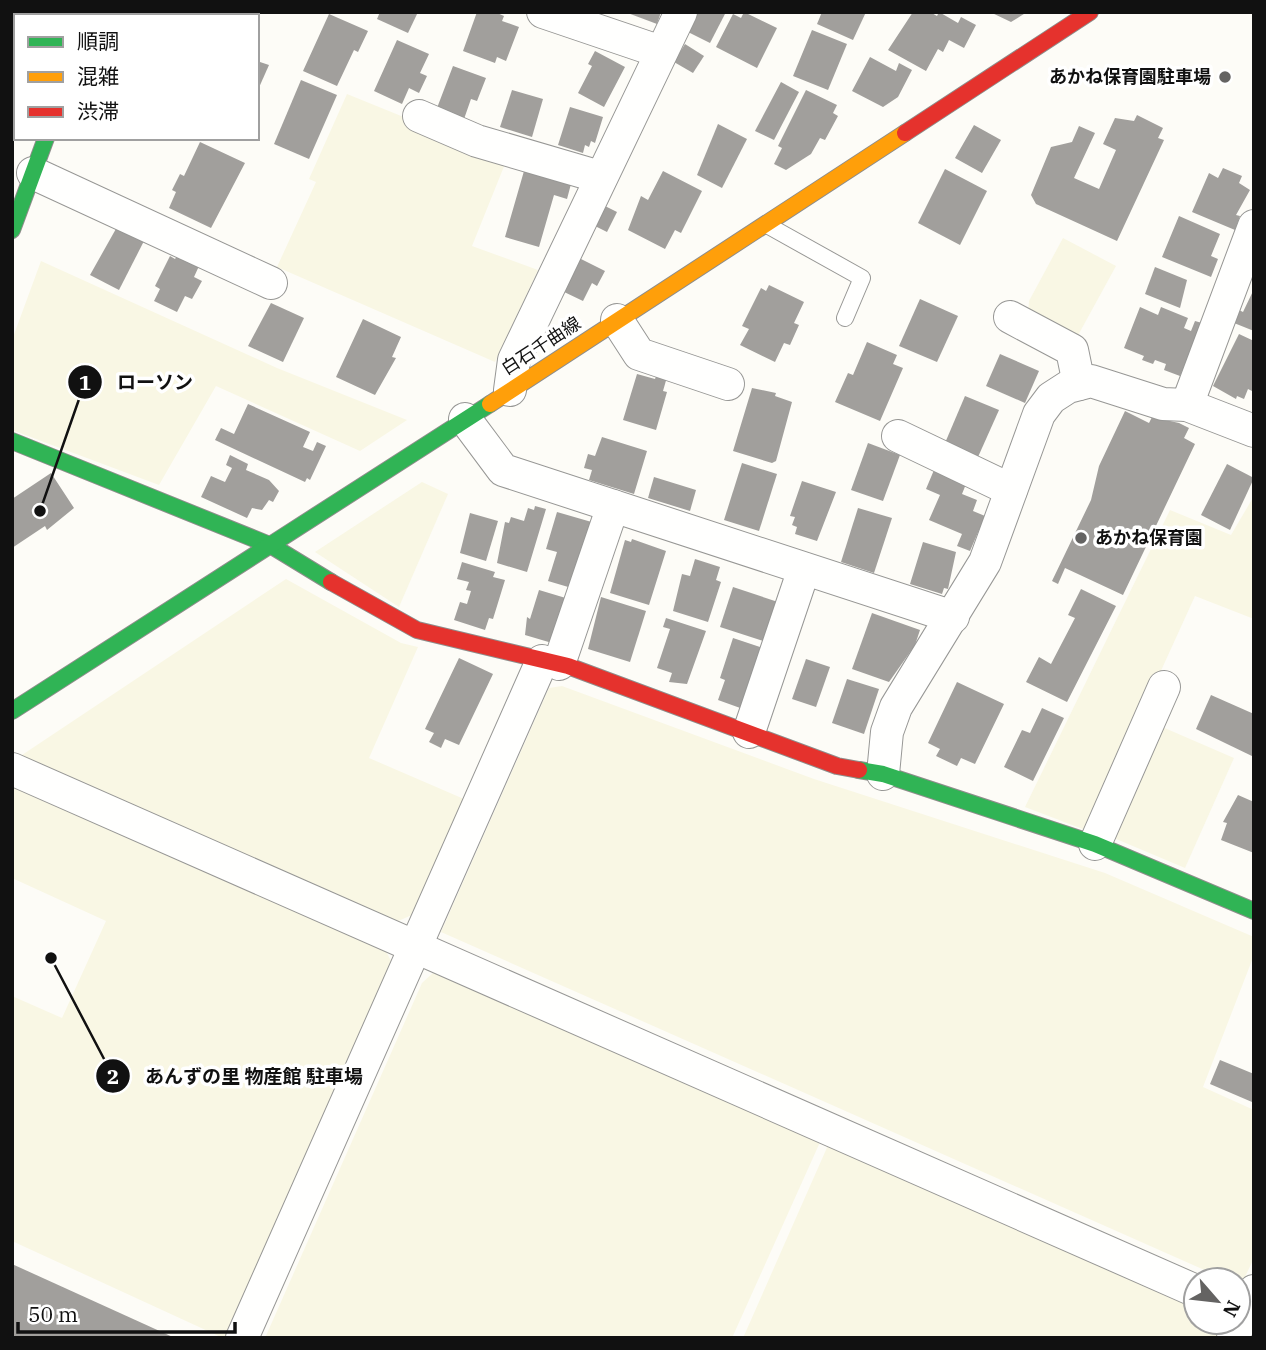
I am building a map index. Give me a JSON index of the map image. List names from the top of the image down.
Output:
{
  "streets": {
    "street": ["白石千曲線"]
  },
  "places": [
    "あかね保育園駐車場",
    "ローソン",
    "あかね保育園",
    "あんずの里 物産館 駐車場"
  ],
  "legend": ["順調", "混雑", "渋滞"],
  "scale_bar": "50 m",
  "north": "bottom right"
}
